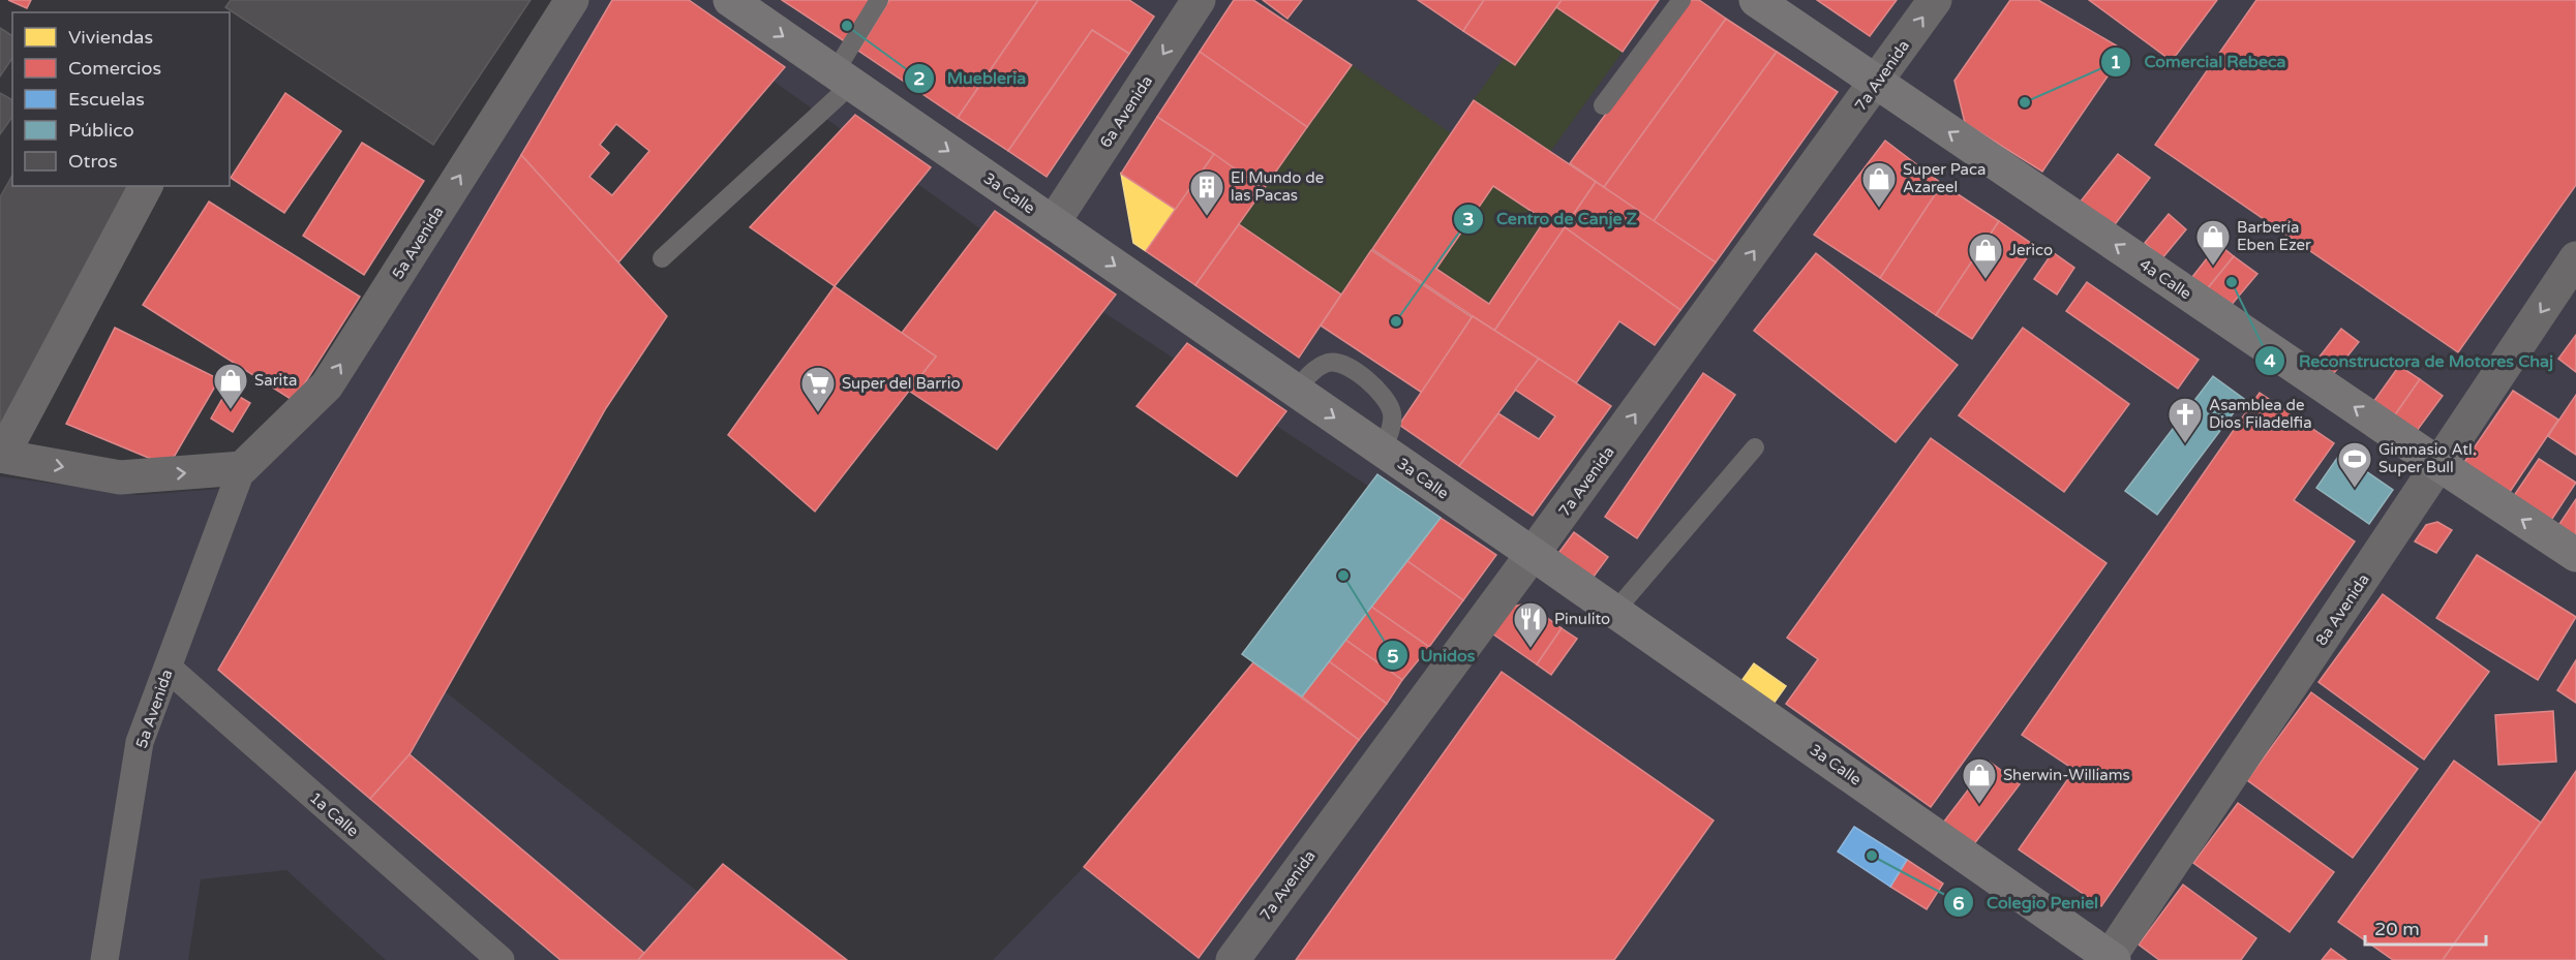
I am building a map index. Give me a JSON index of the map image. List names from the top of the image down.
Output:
{
  "streets": {
    "main road": ["3a Calle", "4a Calle"],
    "street": [
      "7a Avenida",
      "6a Avenida",
      "5a Avenida",
      "8a Avenida",
      "1a Calle"
    ]
  },
  "crossings": [
    ["7a Avenida", "3a Calle"],
    ["7a Avenida", "4a Calle"],
    ["6a Avenida", "3a Calle"],
    ["3a Calle", "8a Avenida"],
    ["5a Avenida", "1a Calle"],
    ["4a Calle", "8a Avenida"]
  ],
  "one_way": [
    "7a Avenida",
    "6a Avenida",
    "3a Calle",
    "5a Avenida",
    "4a Calle"
  ],
  "places": {
    "other": [
      "Muebleria",
      "Comercial Rebeca",
      "Reconstructora de Motores Chaj",
      "Centro de Canje Z",
      "Unidos",
      "Colegio Peniel"
    ],
    "shop": [
      "Super Paca Azareel",
      "Barbería Eben Ezer",
      "Jerico",
      "Sarita",
      "Sherwin-Williams"
    ],
    "building": ["El Mundo de las Pacas"],
    "supermarket": ["Super del Barrio"],
    "church": ["Asamblea de Dios Filadelfia"],
    "sports": ["Gimnasio Atl. Super Bull"],
    "restaurant": ["Pinulito"]
  },
  "legend": [
    "Viviendas",
    "Comercios",
    "Escuelas",
    "Público",
    "Otros"
  ],
  "scale_bar": "20 m"
}
